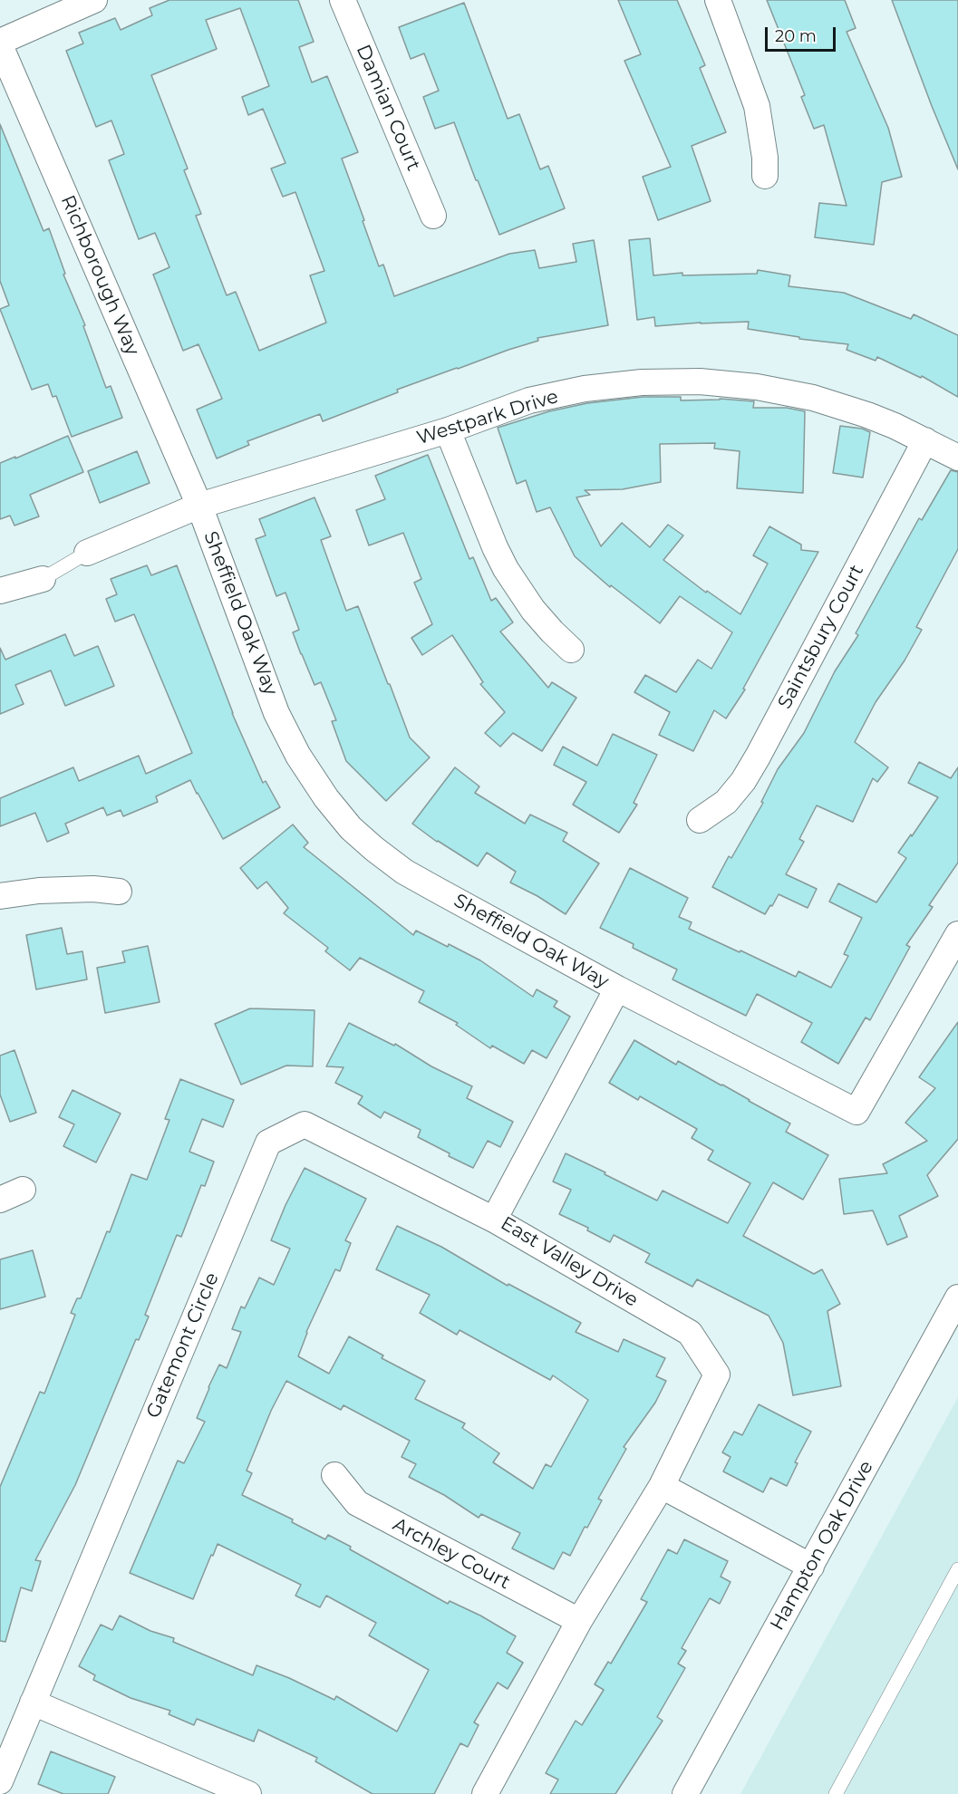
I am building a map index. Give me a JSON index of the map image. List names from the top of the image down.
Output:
{
  "streets": {
    "street": [
      "Damian Court",
      "Richborough Way",
      "Westpark Drive",
      "Sheffield Oak Way",
      "Saintsbury Court",
      "East Valley Drive",
      "Gatemont Circle",
      "Hampton Oak Drive",
      "Archley Court"
    ]
  },
  "crossings": [
    ["Richborough Way", "Westpark Drive"],
    ["Richborough Way", "Sheffield Oak Way"],
    ["Westpark Drive", "Sheffield Oak Way"],
    ["Westpark Drive", "Saintsbury Court"],
    ["Sheffield Oak Way", "East Valley Drive"],
    ["East Valley Drive", "Gatemont Circle"],
    ["East Valley Drive", "Archley Court"]
  ],
  "scale_bar": "20 m"
}
